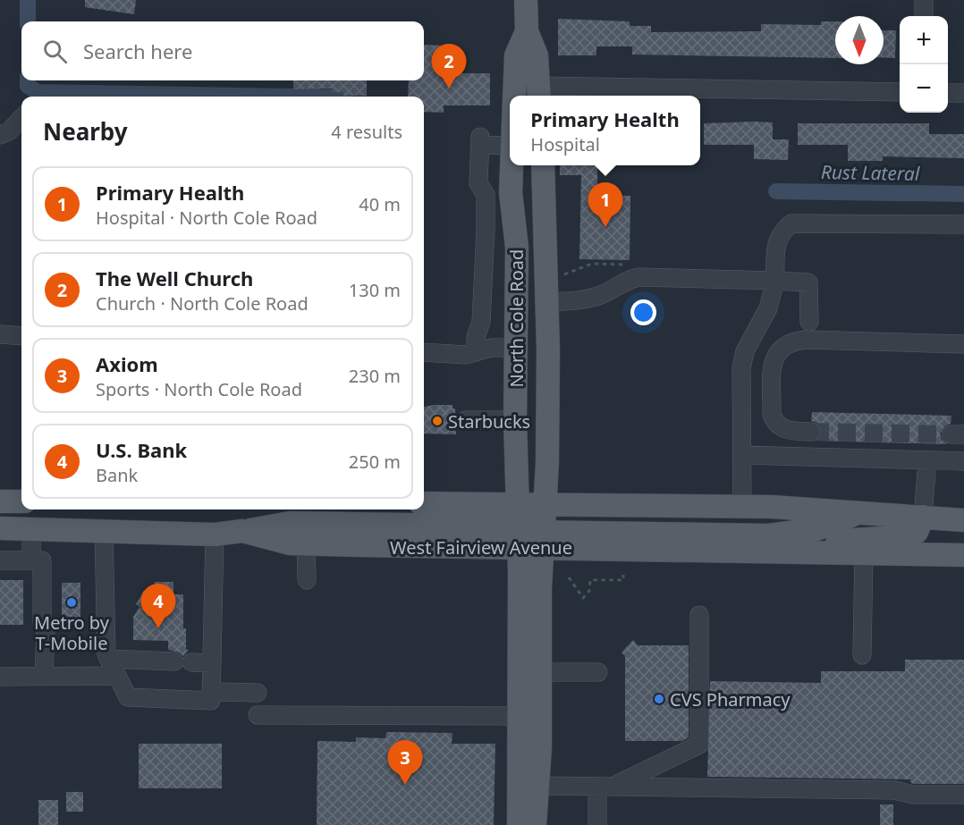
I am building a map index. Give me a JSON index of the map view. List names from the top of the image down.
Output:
{
  "streets": {
    "main road": ["North Cole Road", "West Fairview Avenue"]
  },
  "crossings": [
    ["North Cole Road", "West Fairview Avenue"]
  ],
  "water": ["Rust Lateral"],
  "places": ["Starbucks", "Metro by T-Mobile", "CVS Pharmacy"],
  "north": "bottom",
  "page": {
    "map_buttons": ["+", "−"],
    "search": "Search here",
    "pins": [
      "2",
      "1",
      "4",
      "3"
    ],
    "popup": ["Primary Health", "Hospital"],
    "heading": ["Nearby", "4 results"],
    "list": [
      {
        "mark": "1",
        "name": "Primary Health",
        "note": "Hospital · North Cole Road",
        "value": "40 m"
      },
      {
        "mark": "2",
        "name": "The Well Church",
        "note": "Church · North Cole Road",
        "value": "130 m"
      },
      {
        "mark": "3",
        "name": "Axiom",
        "note": "Sports · North Cole Road",
        "value": "230 m"
      },
      {
        "mark": "4",
        "name": "U.S. Bank",
        "note": "Bank",
        "value": "250 m"
      }
    ]
  }
}
